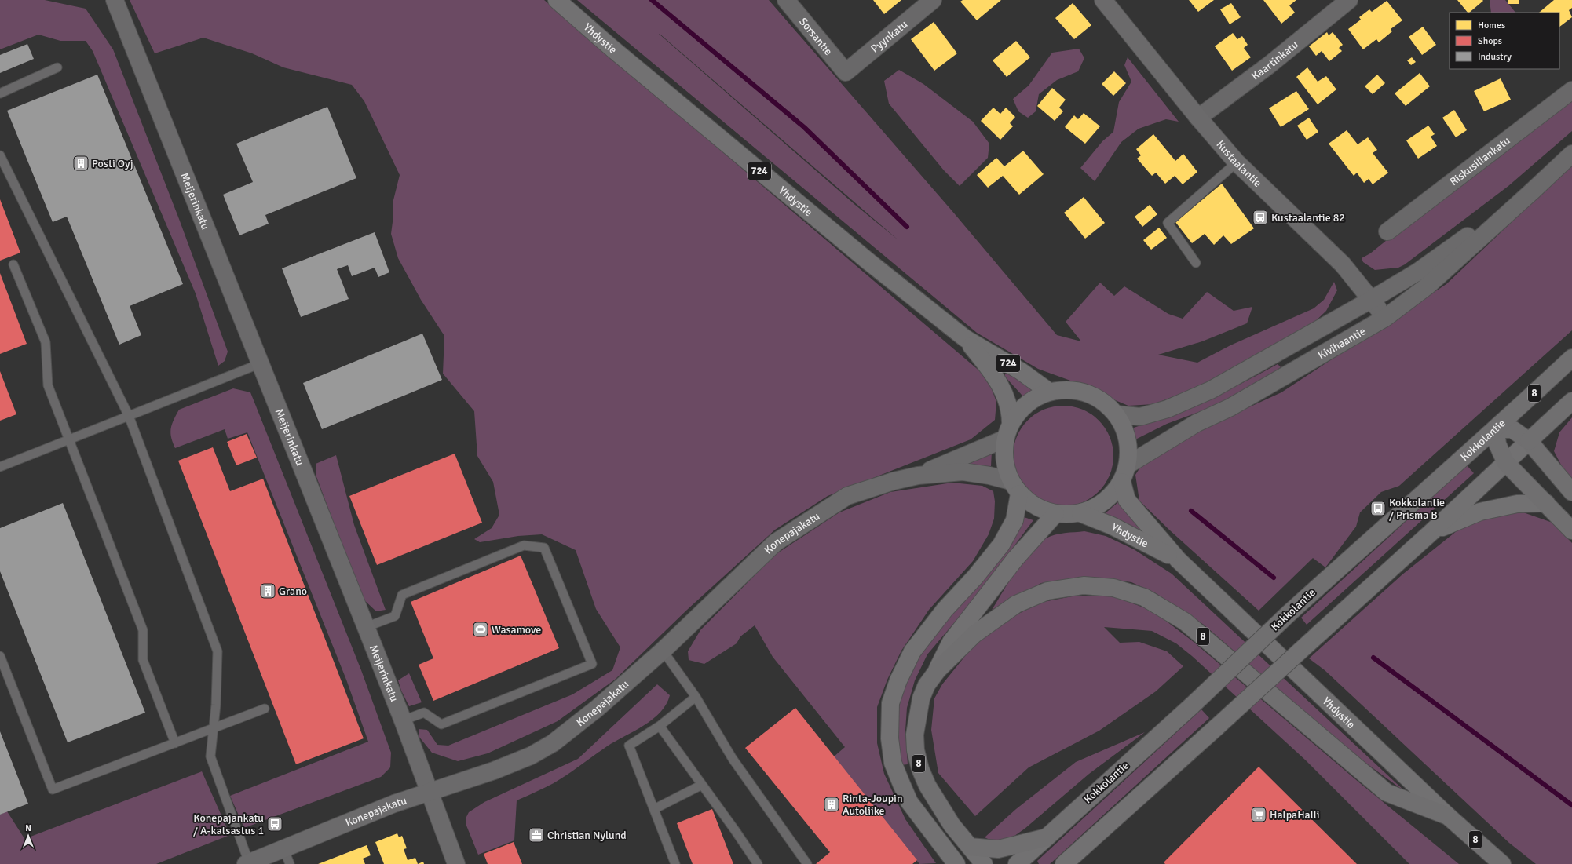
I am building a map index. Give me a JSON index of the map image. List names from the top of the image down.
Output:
{
  "streets": {
    "highway": ["Yhdystie", "8", "Kokkolantie"],
    "main road": ["724"],
    "street": [
      "Sorsantie",
      "Pyynkatu",
      "Kaartinkatu",
      "Riskusillankatu",
      "Kustaalantie",
      "Meijerinkatu",
      "Kivihaantie",
      "Konepajakatu"
    ]
  },
  "crossings": [
    ["Sorsantie", "Pyynkatu"],
    ["Yhdystie", "8"],
    ["Yhdystie", "Konepajakatu"],
    ["Kaartinkatu", "Kustaalantie"],
    ["Kustaalantie", "Kivihaantie"],
    ["Meijerinkatu", "Konepajakatu"],
    ["8", "Kokkolantie"]
  ],
  "places": {
    "building": ["Posti Oyj", "Grano", "Rinta-Joupin Autoliike"],
    "bus stop": ["Kustaalantie 82", "Kokkolantie / Prisma B", "Konepajankatu / A-katsastus 1"],
    "sports": ["Wasamove"],
    "supermarket": ["HalpaHalli"],
    "office": ["Christian Nylund"]
  },
  "legend": ["Homes", "Shops", "Industry"],
  "north": "top"
}
